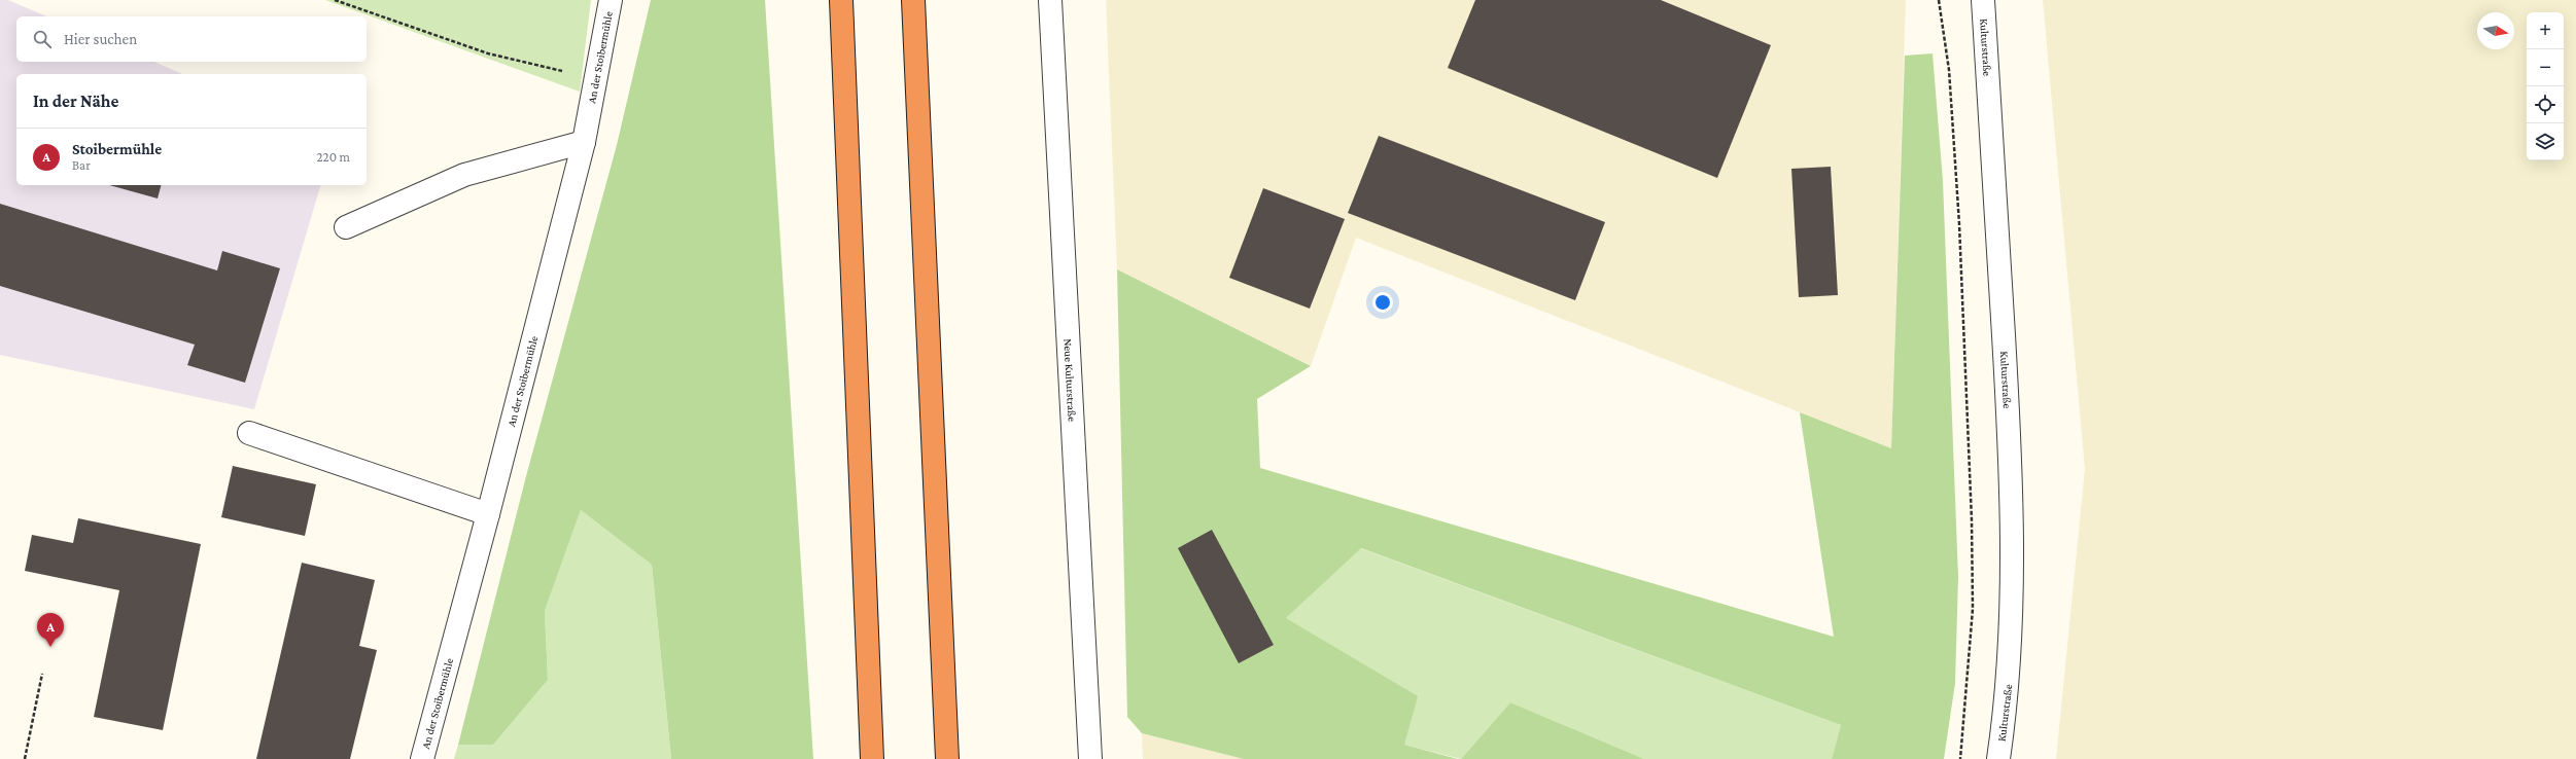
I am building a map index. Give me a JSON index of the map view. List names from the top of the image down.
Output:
{
  "streets": {
    "street": ["Kulturstraße", "An der Stoibermühle", "Neue Kulturstraße"]
  },
  "north": "right",
  "page": {
    "map_buttons": ["+", "−"],
    "search": "Hier suchen",
    "heading": "In der Nähe",
    "list": [
      {
        "mark": "A",
        "name": "Stoibermühle",
        "note": "Bar",
        "value": "220 m"
      }
    ],
    "pins": "A"
  }
}
